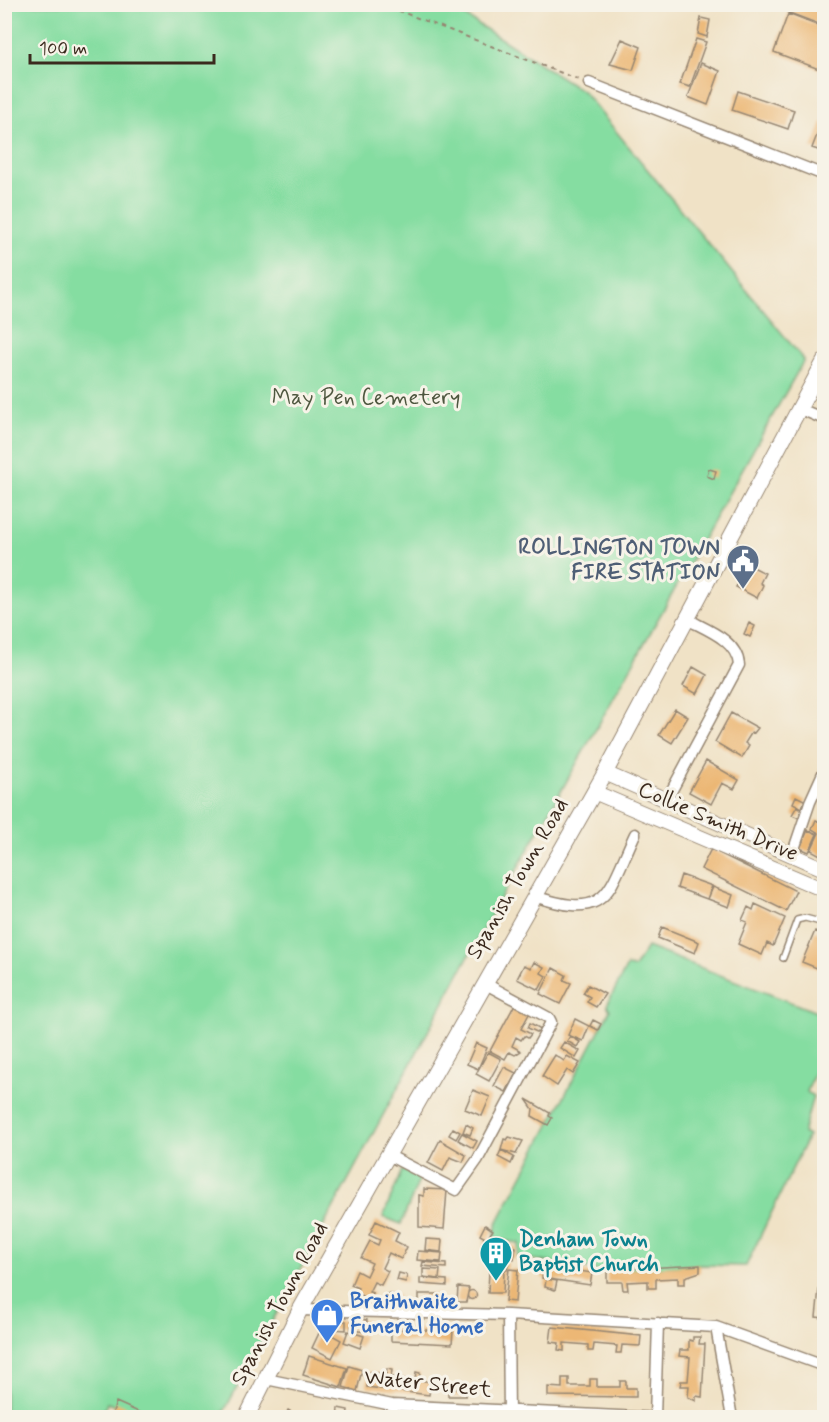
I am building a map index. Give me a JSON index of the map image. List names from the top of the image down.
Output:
{
  "streets": {
    "main road": ["Spanish Town Road"],
    "street": ["Collie Smith Drive", "Water Street"]
  },
  "crossings": [
    ["Collie Smith Drive", "Spanish Town Road"],
    ["Spanish Town Road", "Water Street"]
  ],
  "parks": ["May Pen Cemetery"],
  "places": {
    "public building": ["ROLLINGTON TOWN FIRE STATION"],
    "building": ["Denham Town Baptist Church"],
    "shop": ["Braithwaite Funeral Home"]
  },
  "scale_bar": "100 m"
}
